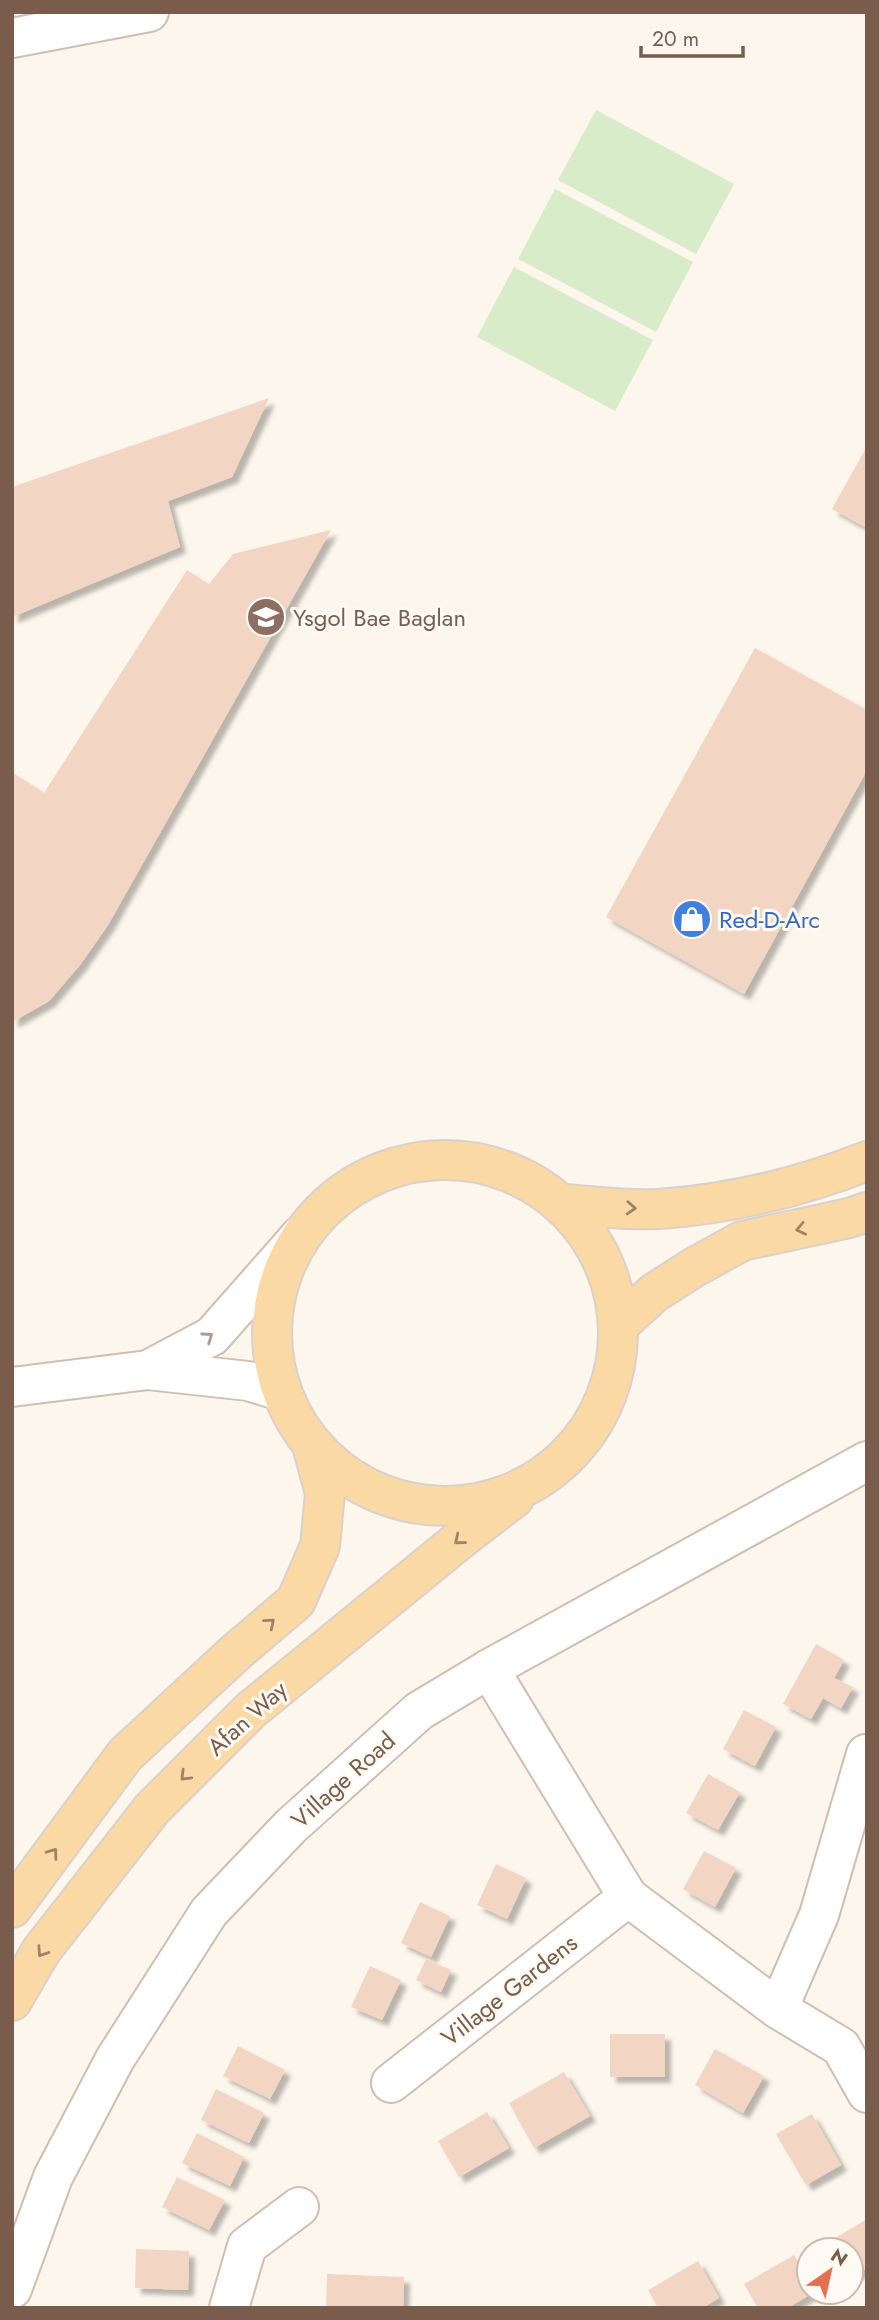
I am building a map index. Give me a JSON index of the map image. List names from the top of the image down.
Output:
{
  "streets": {
    "main road": ["Afan Way"],
    "street": ["Village Road", "Village Gardens"]
  },
  "places": {
    "school or university": ["Ysgol Bae Baglan"],
    "shop": ["Red-D-Arc"]
  },
  "scale_bar": "20 m",
  "north": "top right"
}
